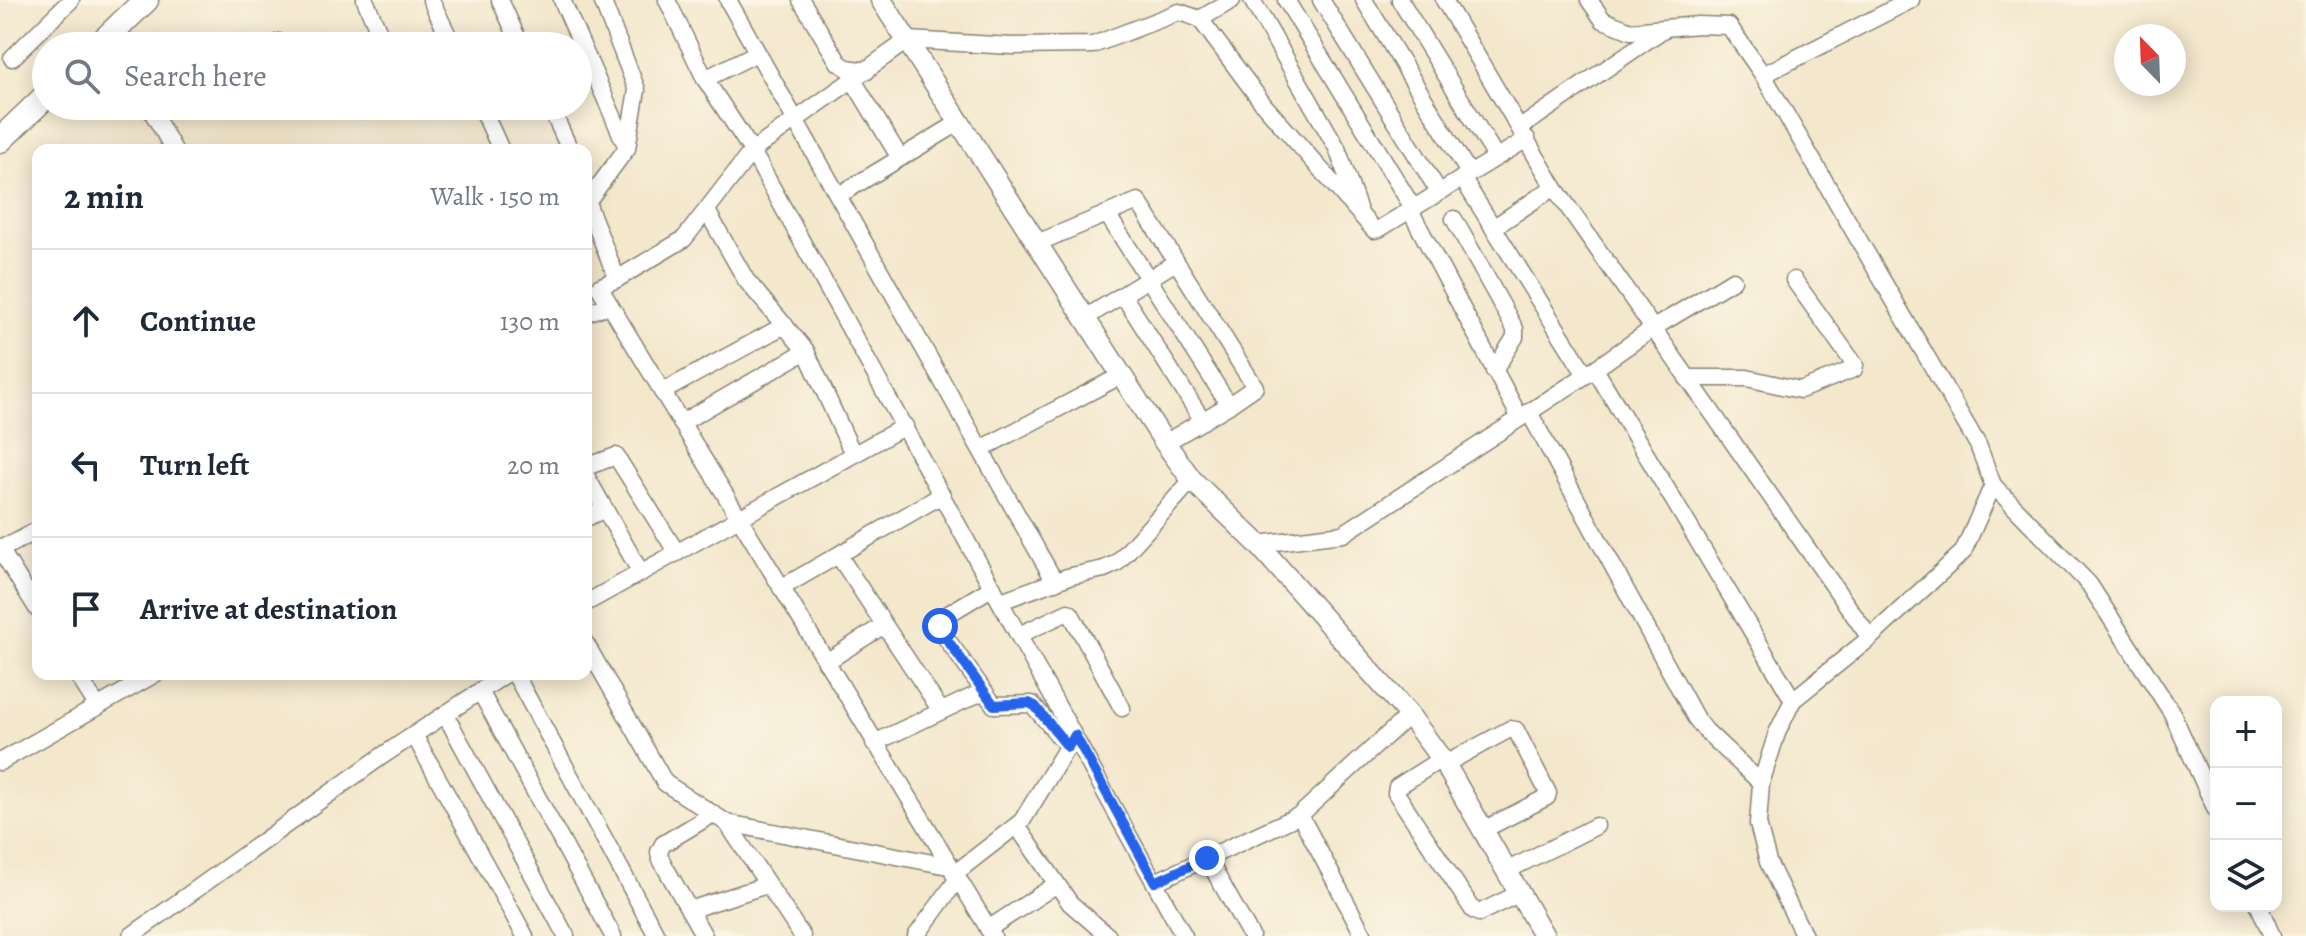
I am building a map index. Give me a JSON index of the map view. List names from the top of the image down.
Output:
{
  "north": "top left",
  "page": {
    "search": "Search here",
    "heading": ["2 min", "Walk · 150 m"],
    "list": [
      ["Continue", "130 m"],
      ["Turn left", "20 m"],
      "Arrive at destination"
    ],
    "map_buttons": ["+", "−"]
  }
}
